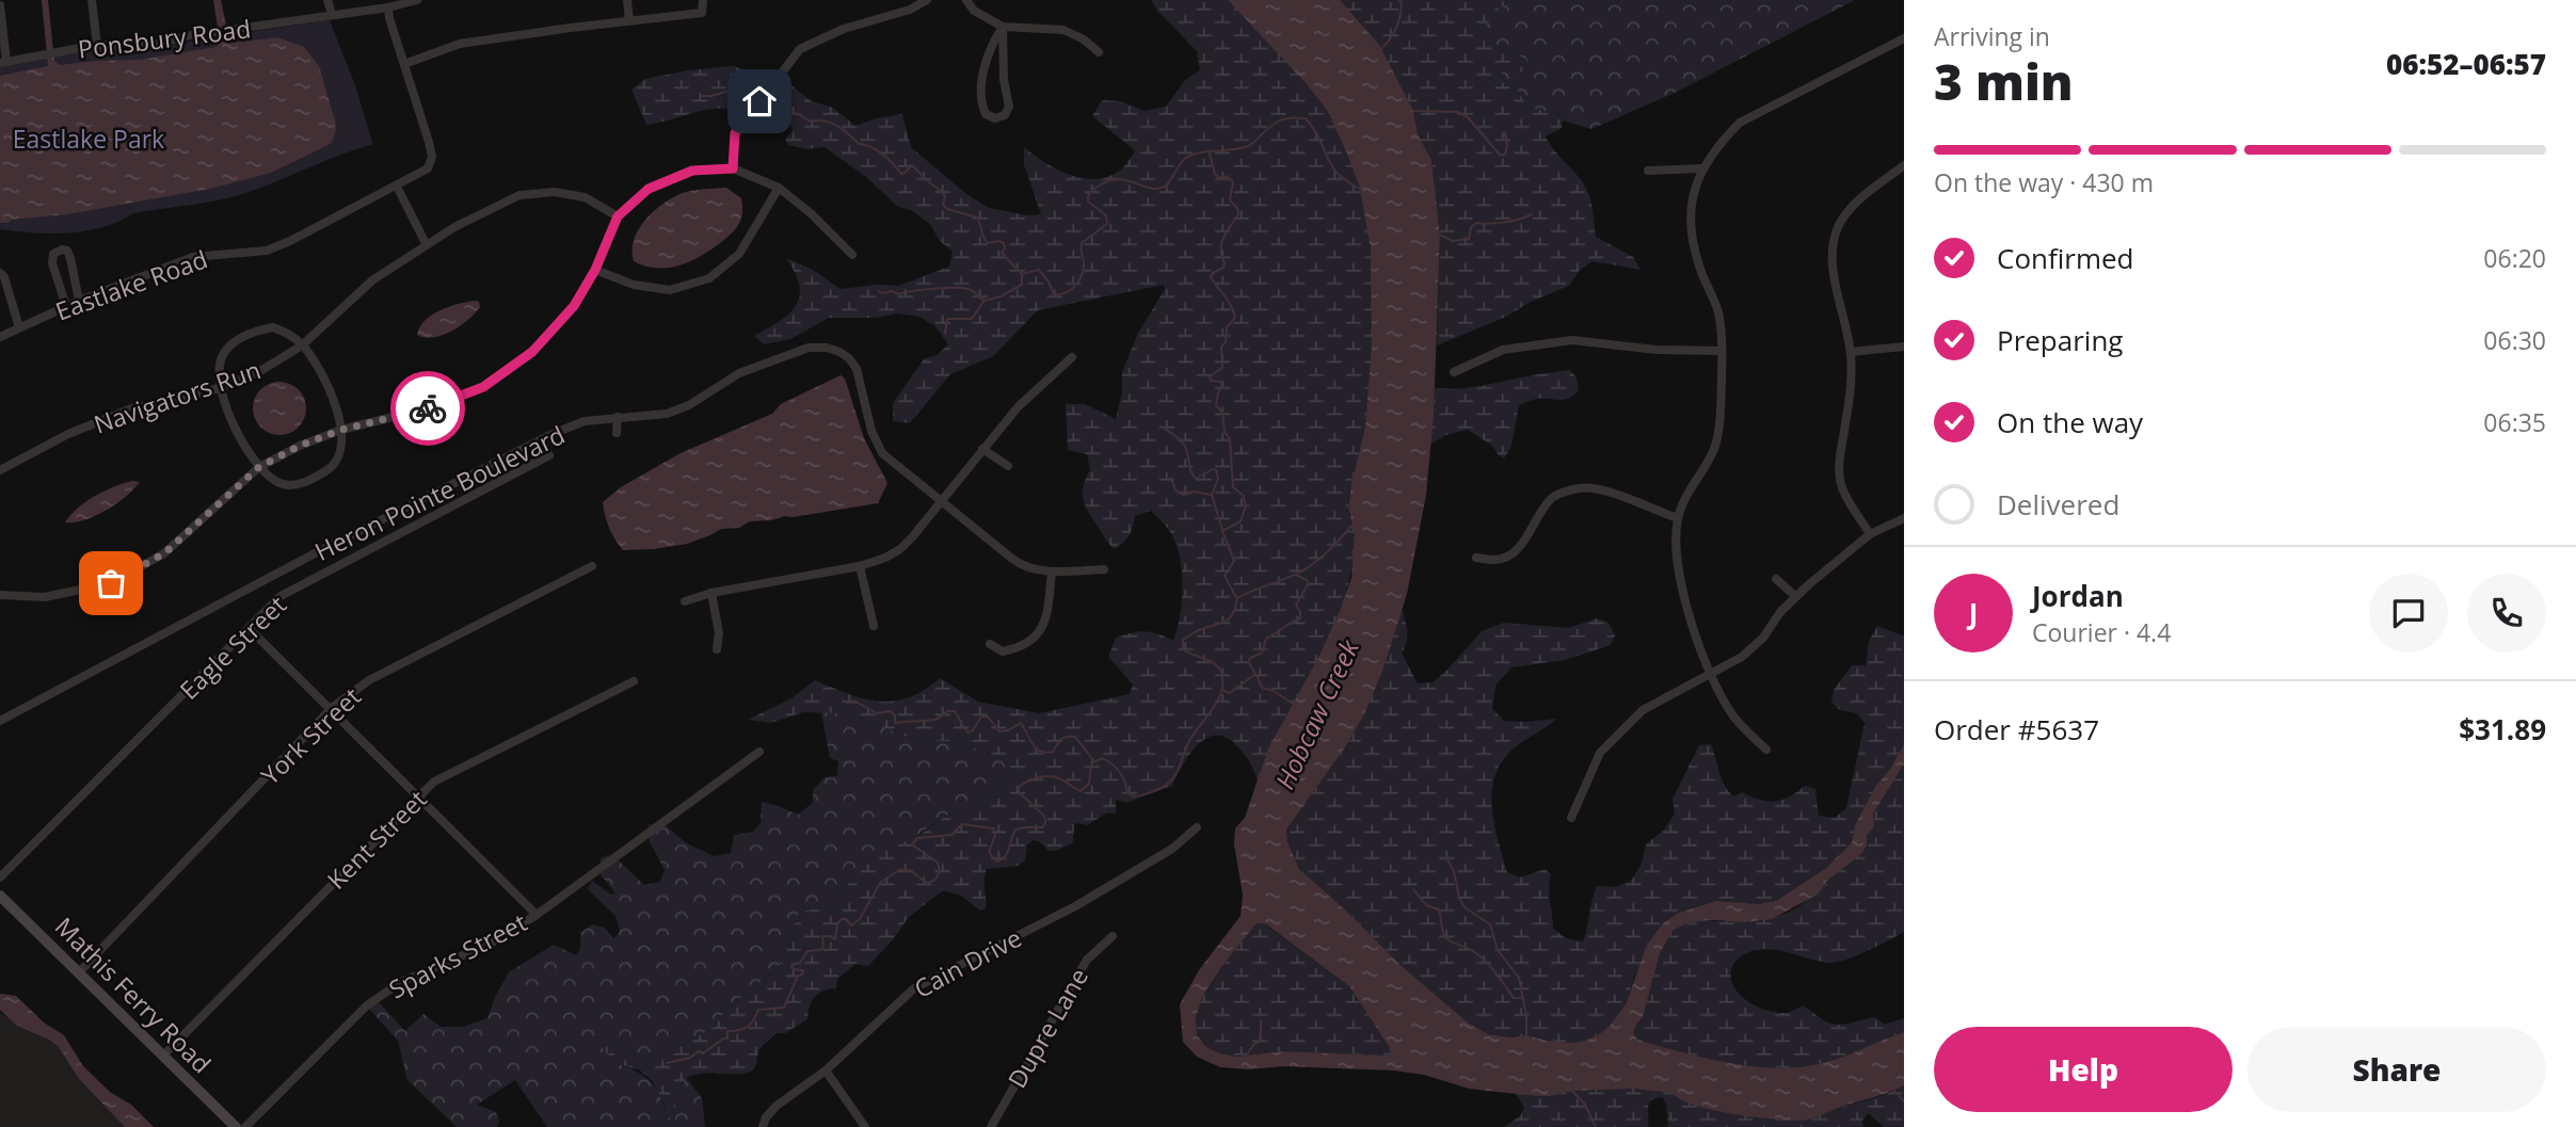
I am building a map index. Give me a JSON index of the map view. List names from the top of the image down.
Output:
{
  "streets": {
    "main road": ["Mathis Ferry Road"],
    "street": [
      "Ponsbury Road",
      "Eastlake Road",
      "Navigators Run",
      "Heron Pointe Boulevard",
      "Eagle Street",
      "York Street",
      "Kent Street",
      "Sparks Street",
      "Cain Drive",
      "Dupre Lane"
    ]
  },
  "crossings": [
    ["York Street", "Mathis Ferry Road"],
    ["Kent Street", "Mathis Ferry Road"]
  ],
  "water": ["Hobcaw Creek"],
  "parks": ["Eastlake Park"],
  "page": {
    "heading": ["3 min", "Arriving in", "06:52–06:57"],
    "panel": [
      "Jordan",
      "Courier · 4.4",
      "Order #5637",
      "$31.89"
    ],
    "bar": "On the way · 430 m",
    "list": [
      ["Confirmed", "06:20"],
      ["Preparing", "06:30"],
      ["On the way", "06:35"],
      "Delivered"
    ],
    "round": "J",
    "buttons": ["Help", "Share"]
  }
}
